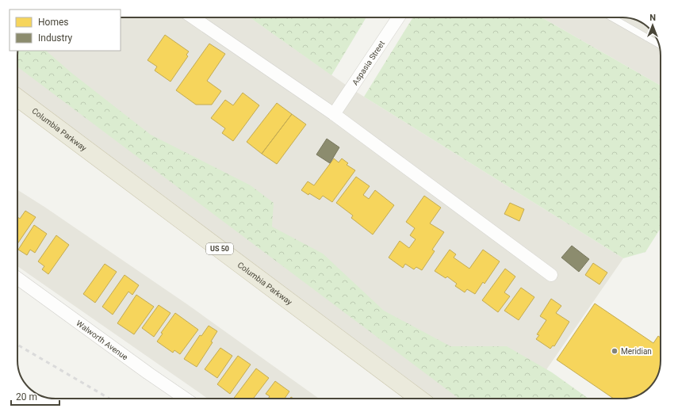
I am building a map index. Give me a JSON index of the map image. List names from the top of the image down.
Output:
{
  "streets": {
    "highway": ["Columbia Parkway", "US 50"],
    "street": ["Aspasia Street", "Walworth Avenue"]
  },
  "places": ["Meridian"],
  "legend": ["Homes", "Industry"],
  "scale_bar": "20 m",
  "north": "top"
}
